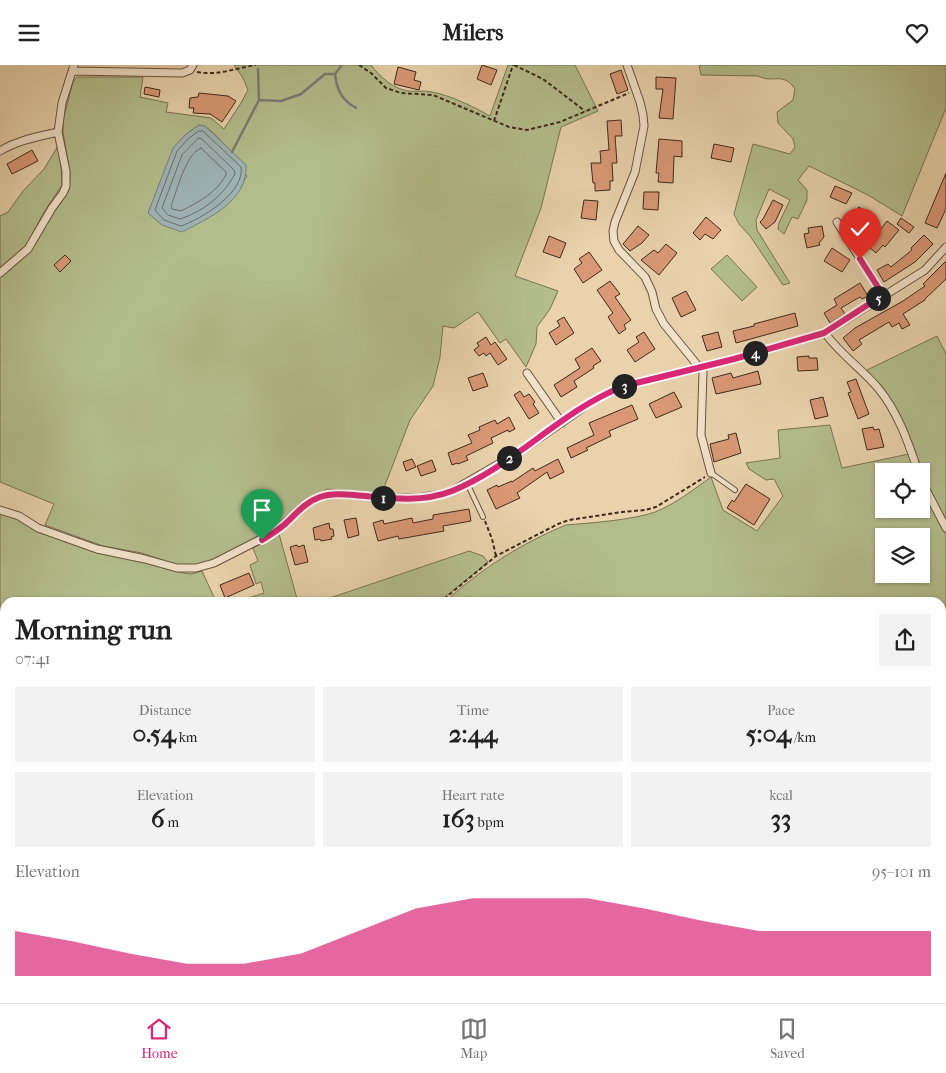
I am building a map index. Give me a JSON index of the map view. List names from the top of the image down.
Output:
{
  "page": {
    "header": "Milers",
    "pins": [
      "5",
      "4",
      "3",
      "2",
      "1"
    ],
    "heading": ["Morning run", "07:41"],
    "stats": [
      ["Distance", "0.54 km"],
      ["Time", "2:44"],
      ["Pace", "5:04 /km"],
      ["Elevation", "6 m"],
      ["Heart rate", "163 bpm"],
      ["kcal", "33"]
    ],
    "chart": ["Elevation", "95–101 m"],
    "tabs": ["Home", "Map", "Saved"]
  }
}
